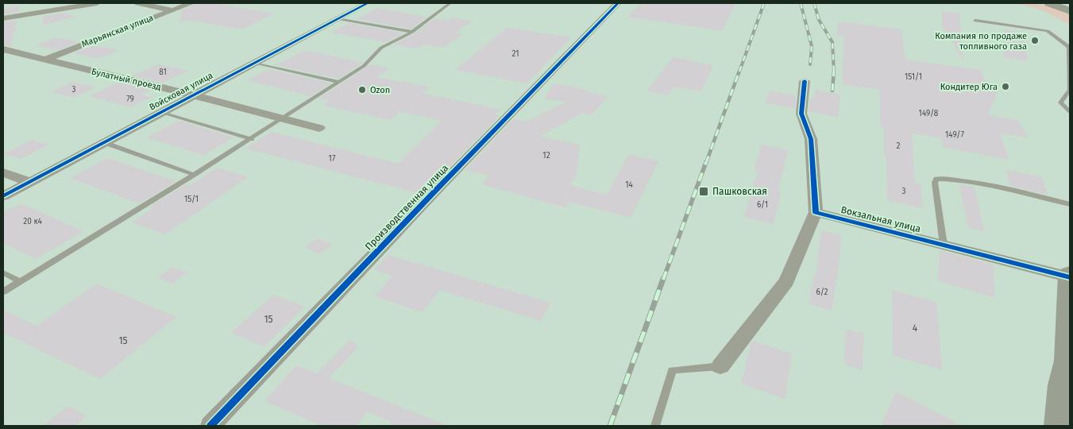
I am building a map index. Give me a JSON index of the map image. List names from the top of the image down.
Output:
{
  "streets": {
    "street": [
      "Марьянская улица",
      "Булатный проезд",
      "Войсковая улица",
      "Производственная улица",
      "Вокзальная улица"
    ]
  },
  "crossings": [
    ["Марьянская улица", "Булатный проезд"],
    ["Булатный проезд", "Войсковая улица"]
  ],
  "places": {
    "other": ["Компания по продаже топливного газа", "Кондитер Юга", "Ozon"],
    "transit": ["Пашковская"]
  },
  "house_numbers": [
    "21",
    "81",
    "151/1",
    "3",
    "79",
    "149/8",
    "149/7",
    "2",
    "12",
    "17",
    "14",
    "3",
    "15/1",
    "6/1",
    "20 к4",
    "6/2",
    "15",
    "4",
    "15"
  ]
}
